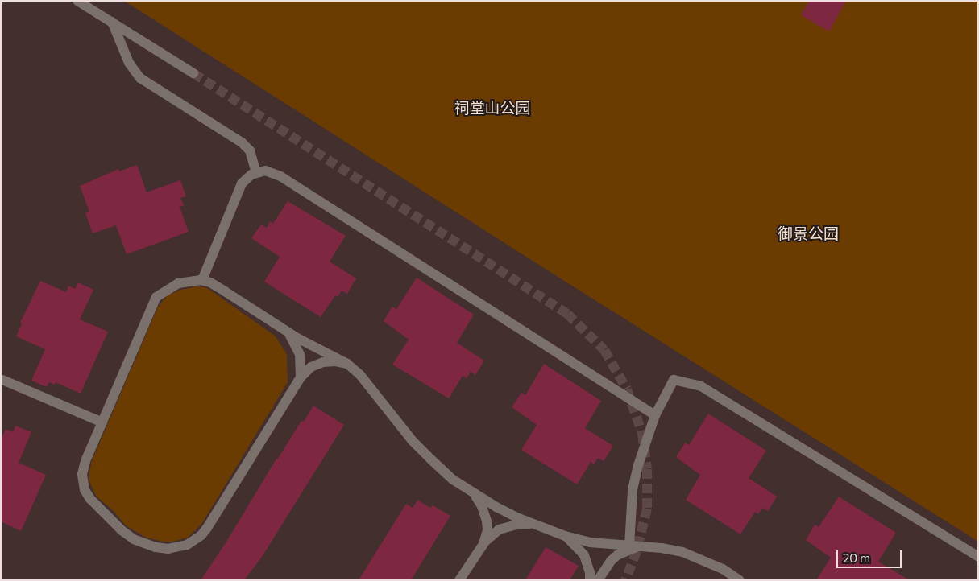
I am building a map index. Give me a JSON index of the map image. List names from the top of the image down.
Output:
{
  "parks": ["祠堂山公园", "御景公园"],
  "scale_bar": "20 m"
}
